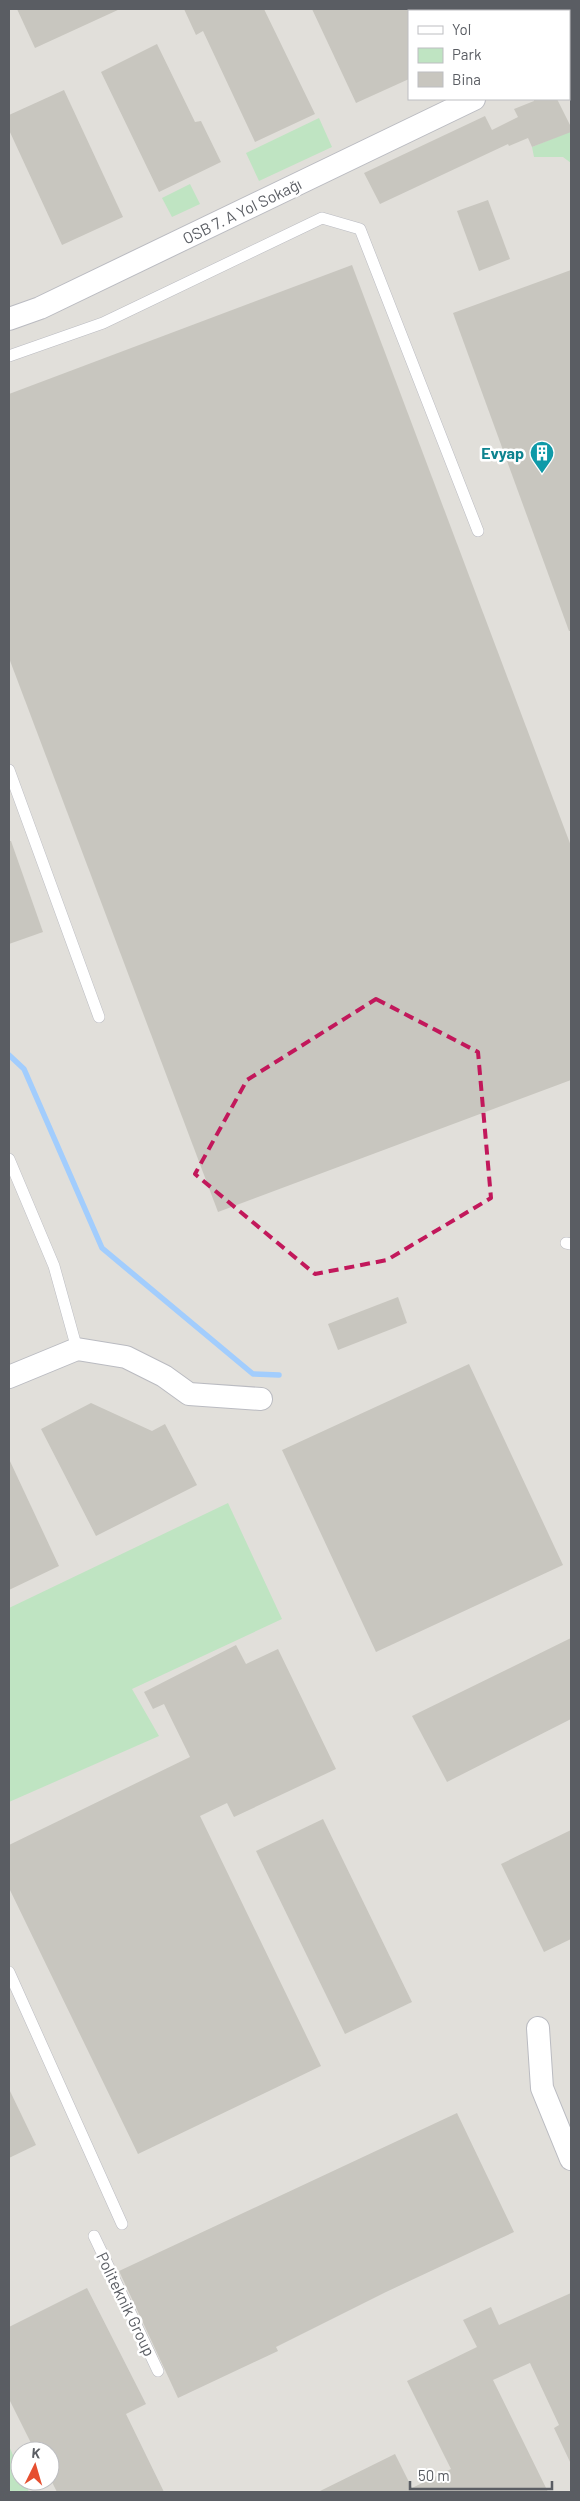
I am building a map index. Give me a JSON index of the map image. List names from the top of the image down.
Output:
{
  "streets": {
    "street": ["OSB 7. A Yol Sokağı"],
    "lane": ["Politeknik Group"]
  },
  "places": {
    "building": ["Evyap"]
  },
  "legend": ["Yol", "Park", "Bina"],
  "scale_bar": "50 m",
  "north": "top"
}
